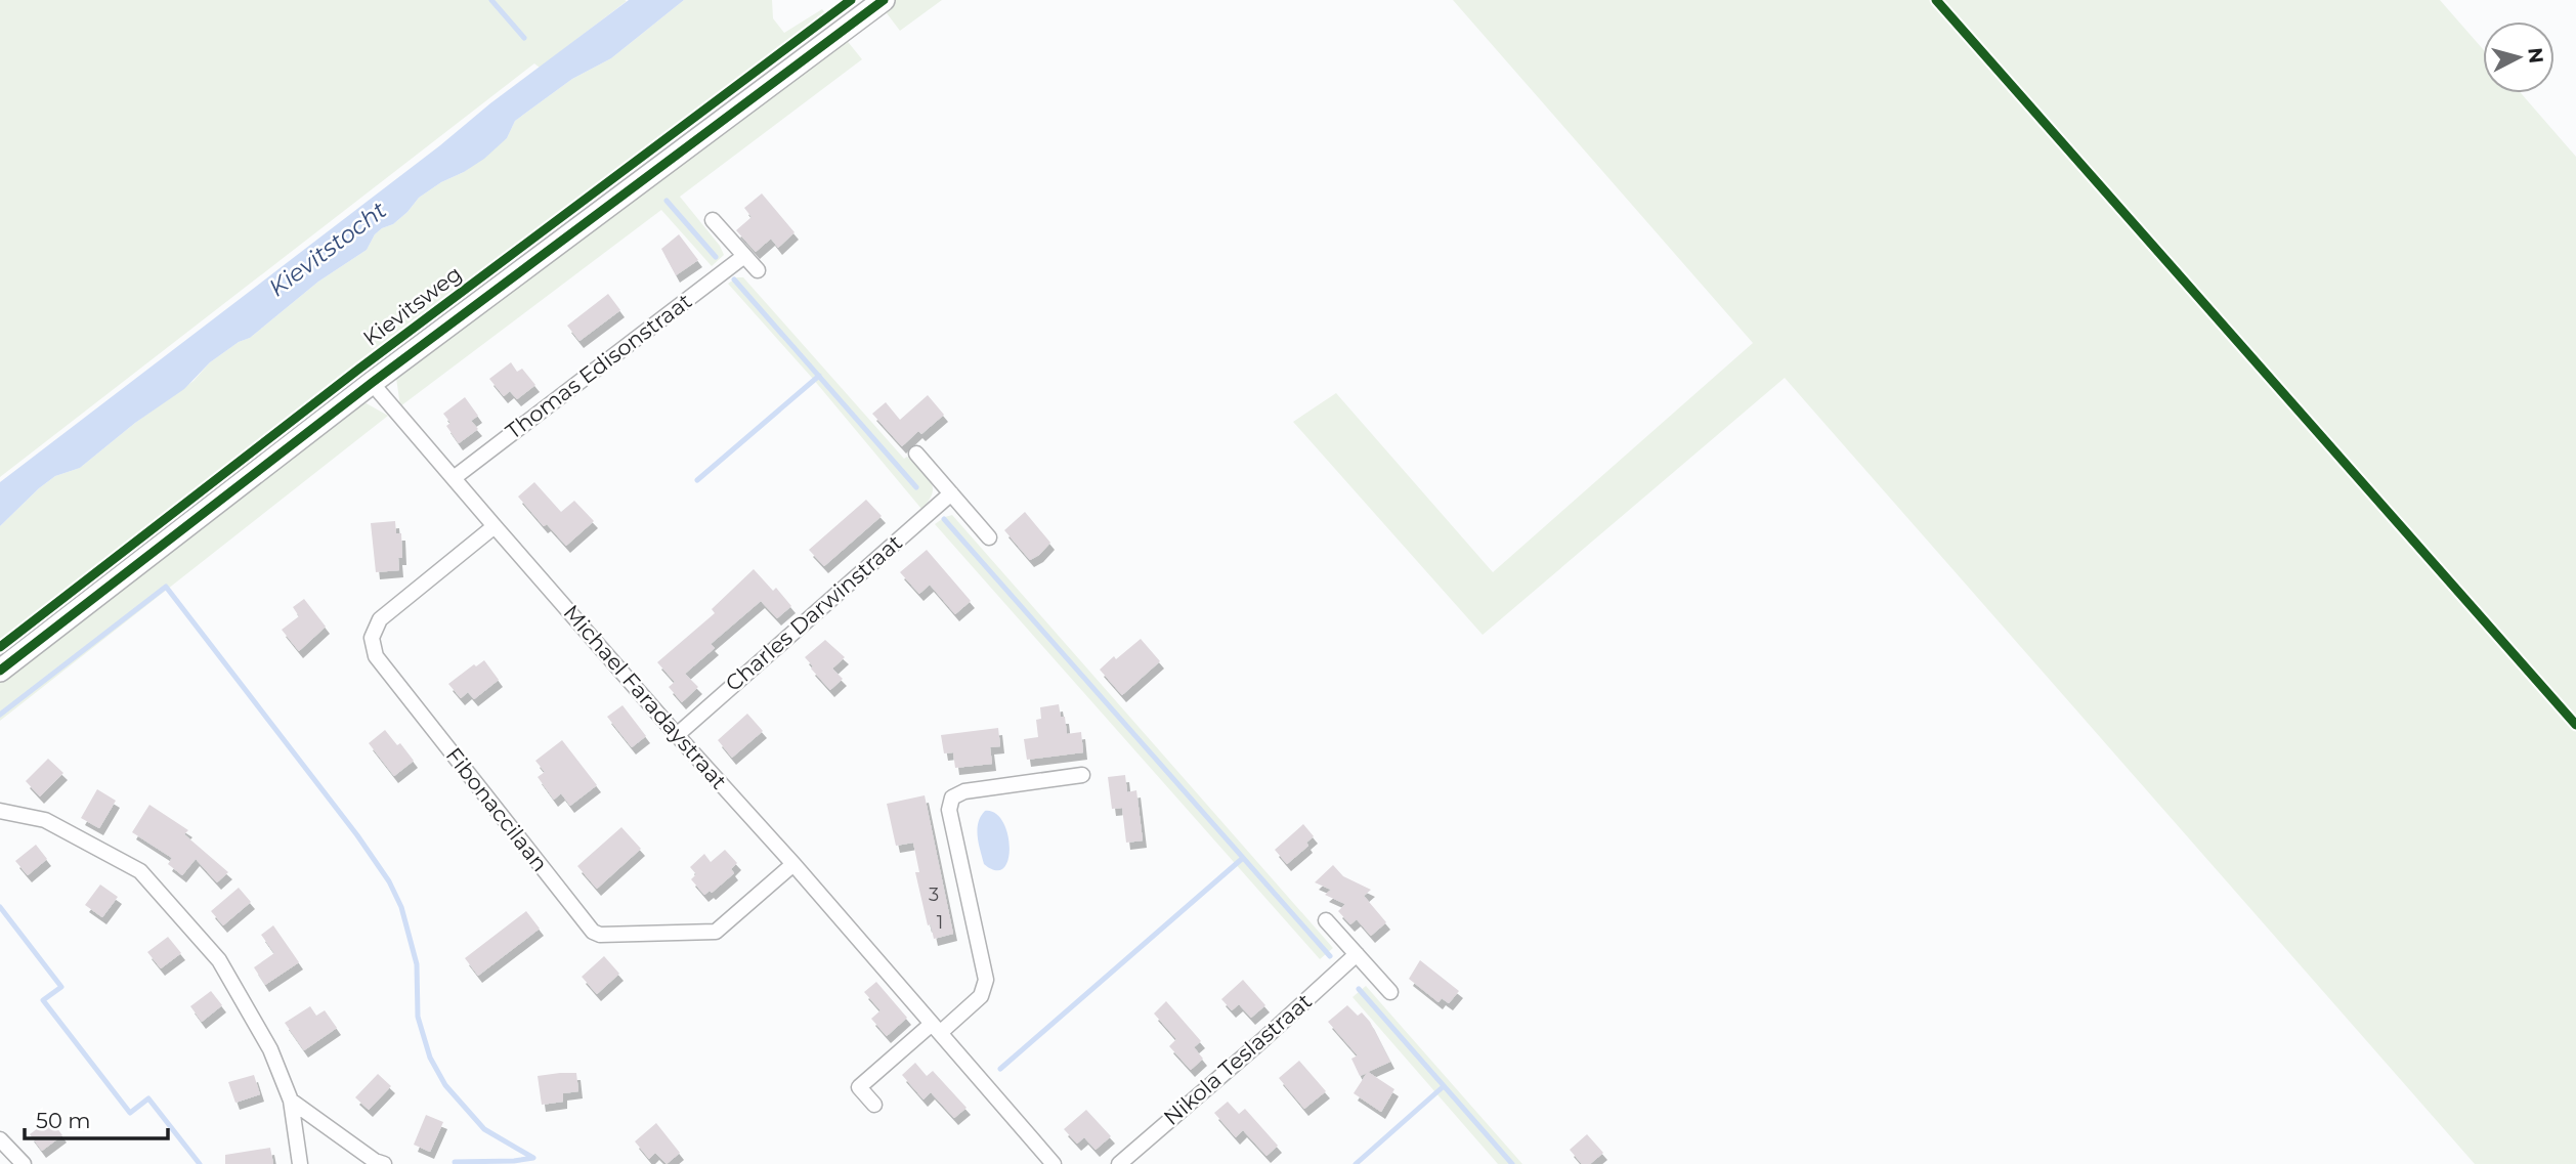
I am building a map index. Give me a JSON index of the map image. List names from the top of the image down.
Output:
{
  "streets": {
    "street": [
      "Kievitsweg",
      "Thomas Edisonstraat",
      "Charles Darwinstraat",
      "Michael Faradaystraat",
      "Fibonaccilaan",
      "Nikola Teslastraat"
    ]
  },
  "crossings": [
    ["Kievitsweg", "Michael Faradaystraat"],
    ["Thomas Edisonstraat", "Michael Faradaystraat"],
    ["Charles Darwinstraat", "Michael Faradaystraat"],
    ["Michael Faradaystraat", "Fibonaccilaan"]
  ],
  "water": ["Kievitstocht"],
  "house_numbers": ["3", "1"],
  "scale_bar": "50 m",
  "north": "right"
}
